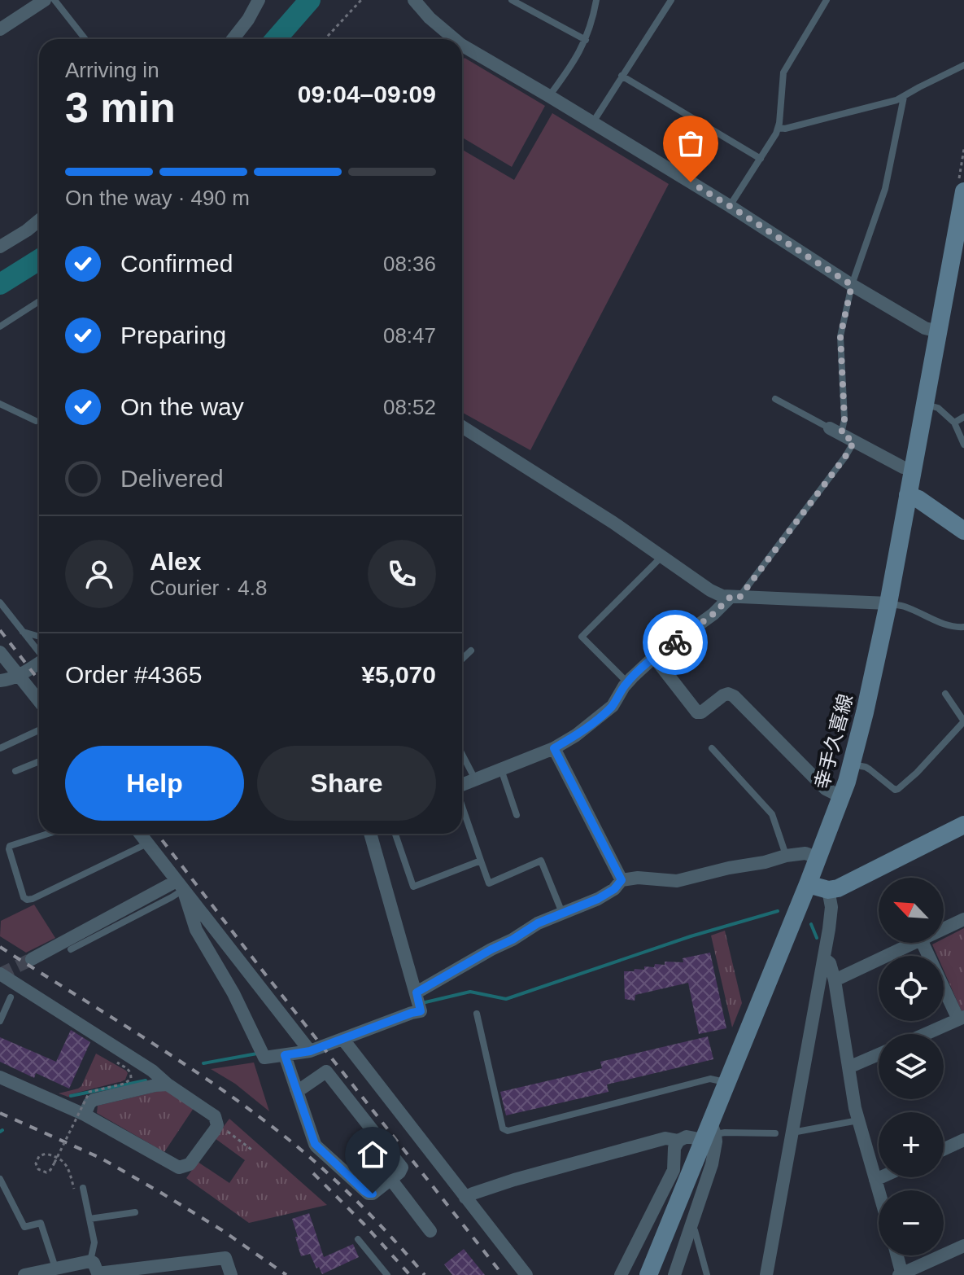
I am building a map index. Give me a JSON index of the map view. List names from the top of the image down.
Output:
{
  "streets": {
    "main road": ["幸手久喜線"]
  },
  "north": "top left",
  "page": {
    "heading": ["3 min", "Arriving in", "09:04–09:09"],
    "panel": [
      "Alex",
      "Courier · 4.8",
      "Order #4365",
      "¥5,070"
    ],
    "bar": "On the way · 490 m",
    "list": [
      ["Confirmed", "08:36"],
      ["Preparing", "08:47"],
      ["On the way", "08:52"],
      "Delivered"
    ],
    "buttons": ["Help", "Share"],
    "map_buttons": ["+", "−"]
  }
}
